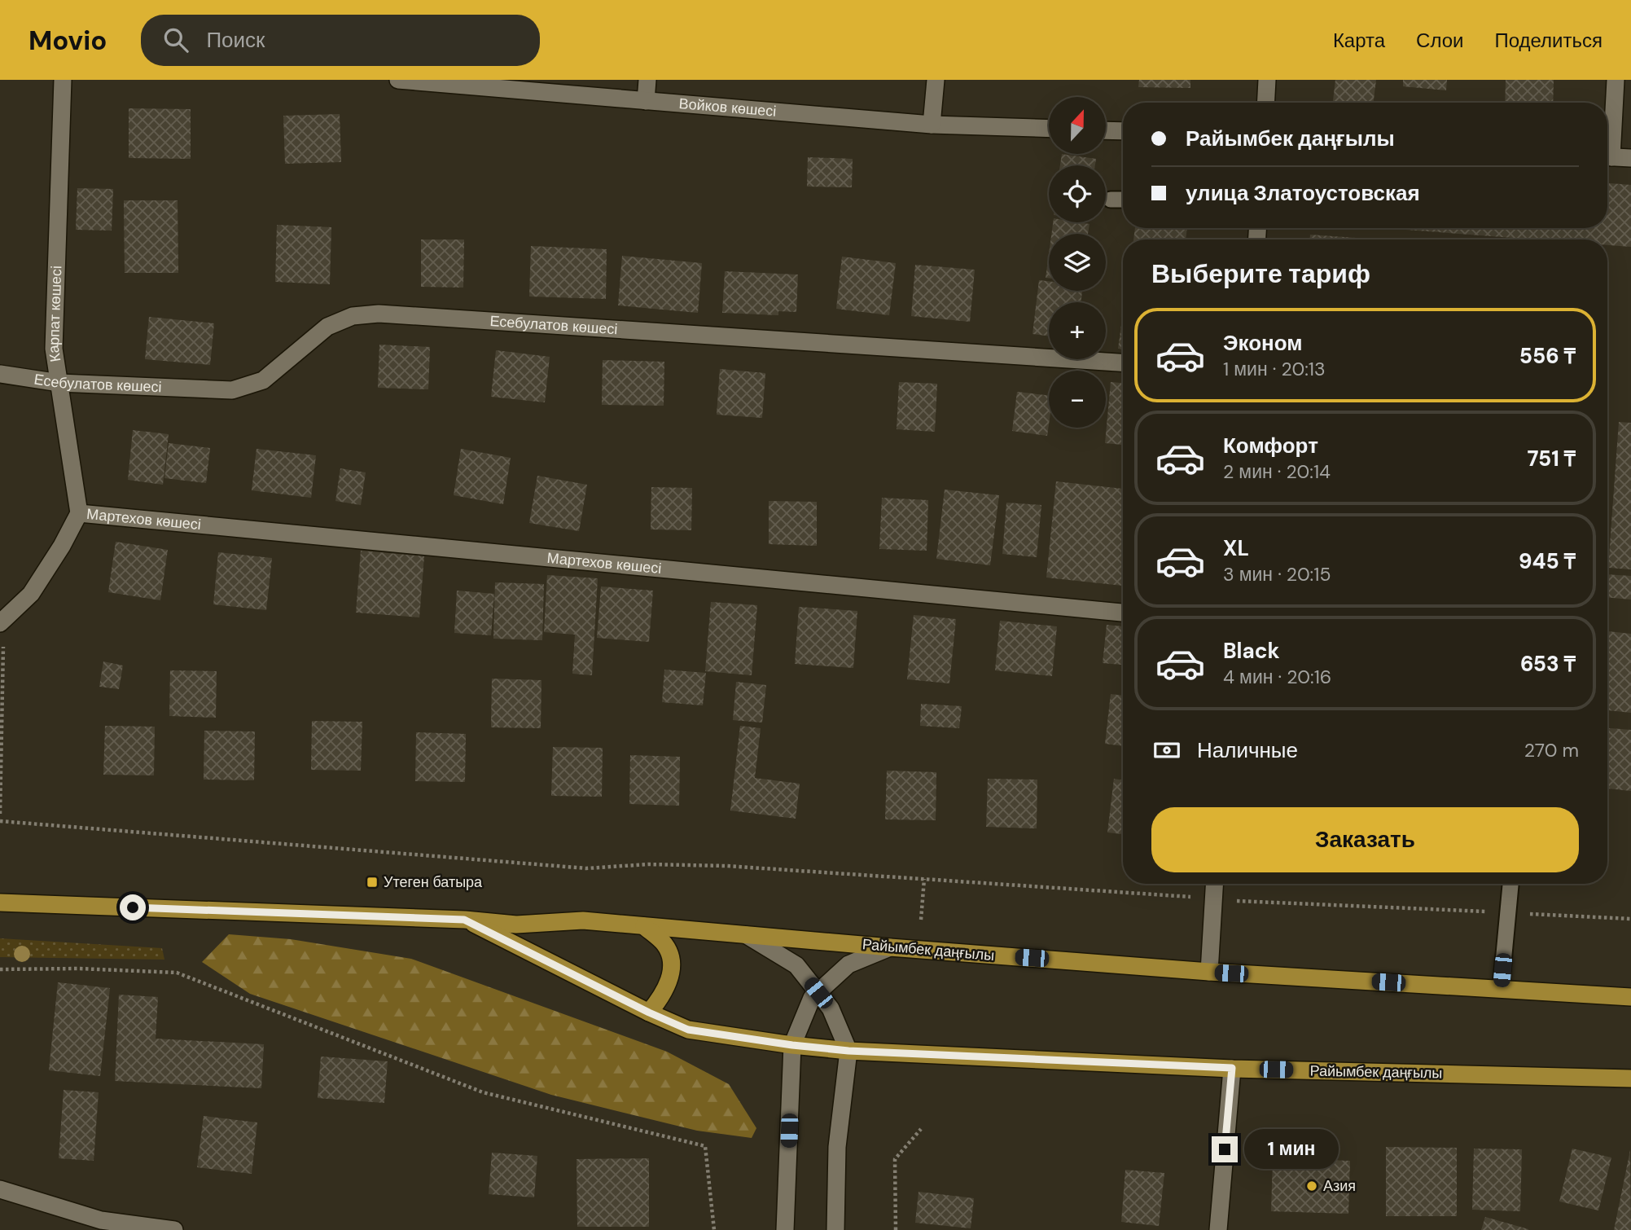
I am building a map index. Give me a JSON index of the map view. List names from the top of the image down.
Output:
{
  "streets": {
    "main road": ["Райымбек даңғылы"],
    "street": [
      "Войков көшесі",
      "Карпат көшесі",
      "Есебулатов көшесі",
      "Мартехов көшесі"
    ]
  },
  "crossings": [
    ["Карпат көшесі", "Есебулатов көшесі"],
    ["Карпат көшесі", "Мартехов көшесі"]
  ],
  "places": {
    "transit": ["Утеген батыра"],
    "other": ["Азия"]
  },
  "north": "top",
  "page": {
    "header": "Movio",
    "search": "Поиск",
    "nav": ["Карта", "Слои", "Поделиться"],
    "map_buttons": ["+", "−"],
    "banner": ["Райымбек даңғылы", "улица Златоустовская"],
    "heading": "Выберите тариф",
    "list": [
      {
        "name": "Эконом",
        "note": "1 мин · 20:13",
        "value": "556 ₸"
      },
      {
        "name": "Комфорт",
        "note": "2 мин · 20:14",
        "value": "751 ₸"
      },
      {
        "name": "XL",
        "note": "3 мин · 20:15",
        "value": "945 ₸"
      },
      {
        "name": "Black",
        "note": "4 мин · 20:16",
        "value": "653 ₸"
      }
    ],
    "pay": ["Наличные", "270 m"],
    "buttons": "Заказать",
    "bubble": "1 мин"
  }
}
